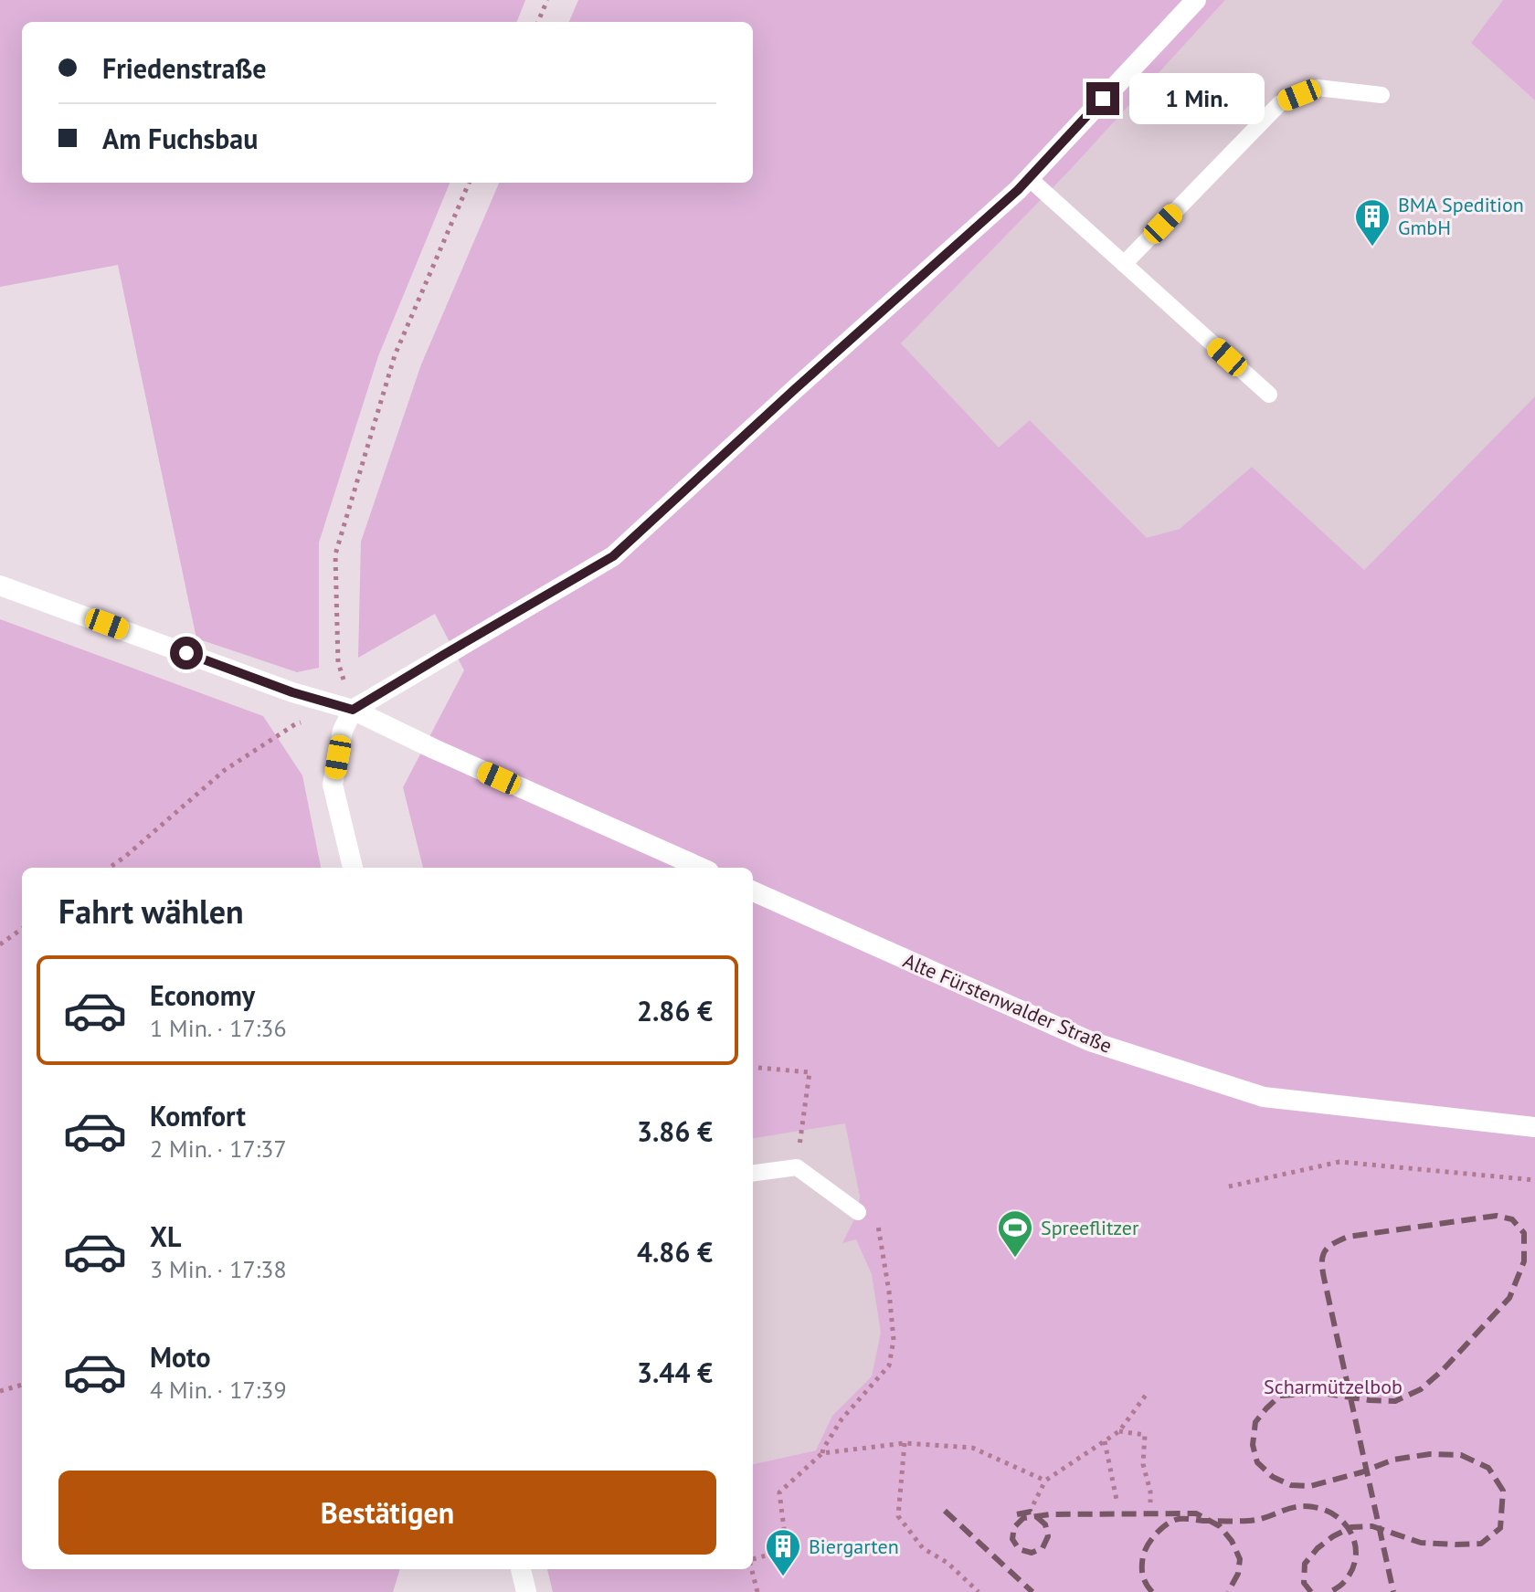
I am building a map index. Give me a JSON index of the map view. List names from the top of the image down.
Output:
{
  "streets": {
    "street": ["Alte Fürstenwalder Straße"]
  },
  "parks": ["Scharmützelbob"],
  "places": {
    "building": ["BMA Spedition GmbH", "Biergarten"],
    "sports": ["Spreeflitzer"]
  },
  "page": {
    "banner": ["Friedenstraße", "Am Fuchsbau"],
    "bubble": "1 Min.",
    "heading": "Fahrt wählen",
    "list": [
      {
        "name": "Economy",
        "note": "1 Min. · 17:36",
        "value": "2.86 €"
      },
      {
        "name": "Komfort",
        "note": "2 Min. · 17:37",
        "value": "3.86 €"
      },
      {
        "name": "XL",
        "note": "3 Min. · 17:38",
        "value": "4.86 €"
      },
      {
        "name": "Moto",
        "note": "4 Min. · 17:39",
        "value": "3.44 €"
      }
    ],
    "buttons": "Bestätigen"
  }
}
